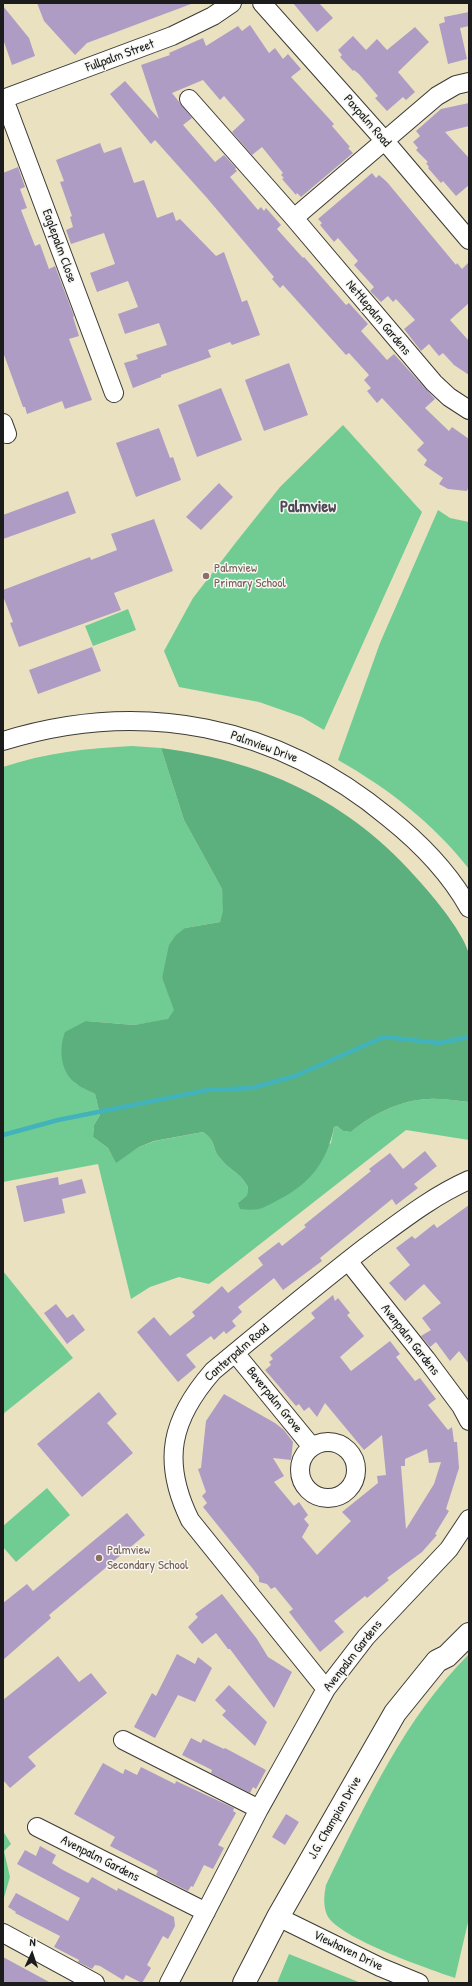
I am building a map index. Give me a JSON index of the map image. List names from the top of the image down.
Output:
{
  "streets": {
    "main road": ["J.G. Champion Drive"],
    "street": [
      "Fullpalm Street",
      "Paxpalm Road",
      "Eaglepalm Close",
      "Nettlepalm Gardens",
      "Palmview Drive",
      "Avenpalm Gardens",
      "Canterpalm Road",
      "Beverpalm Grove",
      "Viewhaven Drive"
    ]
  },
  "crossings": [
    ["Fullpalm Street", "Eaglepalm Close"],
    ["Avenpalm Gardens", "Canterpalm Road"],
    ["Canterpalm Road", "Beverpalm Grove"],
    ["J.G. Champion Drive", "Viewhaven Drive"]
  ],
  "districts": ["Palmview"],
  "places": ["Palmview Primary School", "Palmview Secondary School"],
  "north": "top"
}
